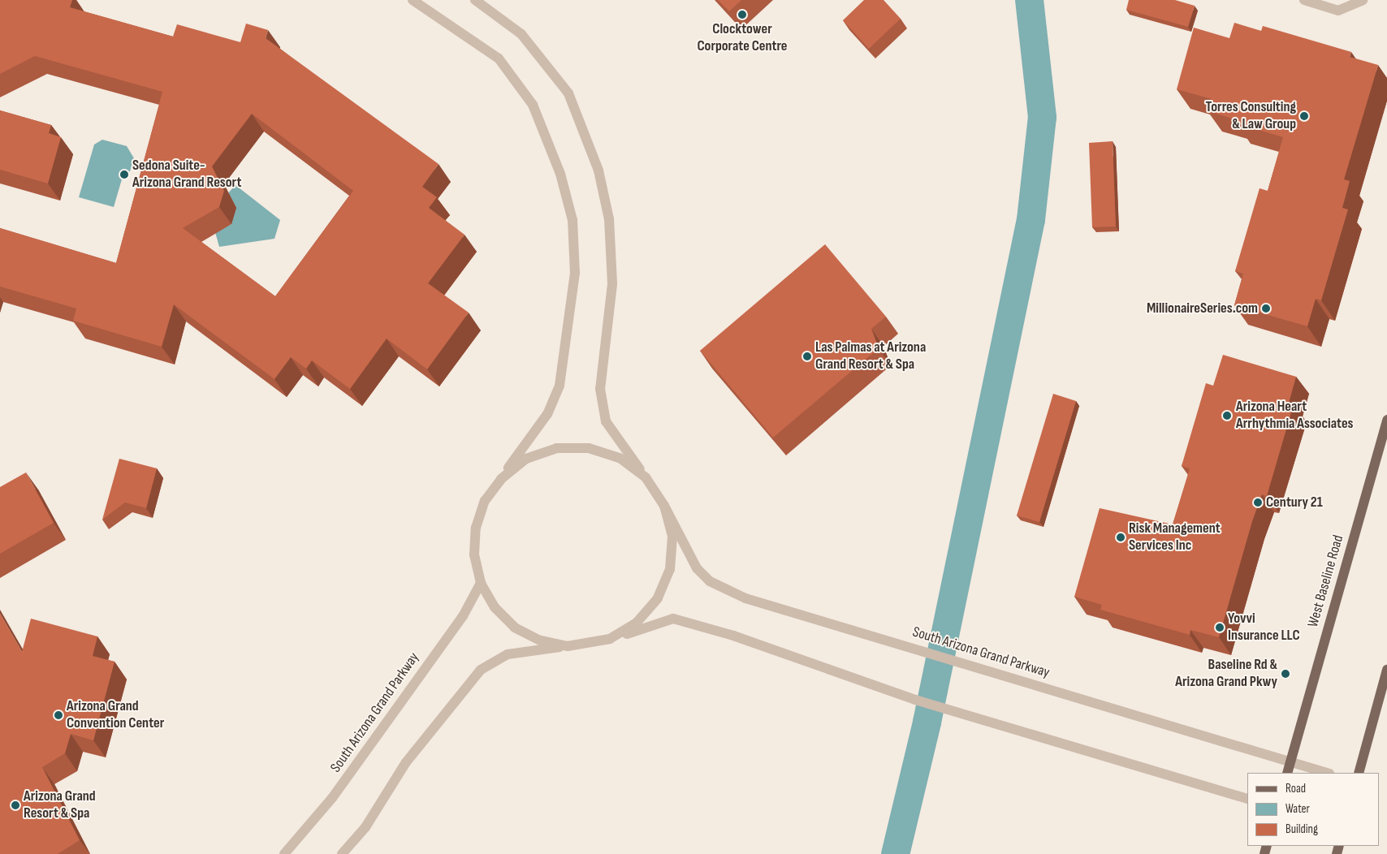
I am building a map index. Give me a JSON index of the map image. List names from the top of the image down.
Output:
{
  "streets": {
    "main road": ["West Baseline Road"],
    "street": ["South Arizona Grand Parkway"]
  },
  "crossings": [
    ["West Baseline Road", "South Arizona Grand Parkway"]
  ],
  "places": [
    "Clocktower Corporate Centre",
    "Torres Consulting & Law Group",
    "Sedona Suite- Arizona Grand Resort",
    "MillionaireSeries.com",
    "Las Palmas at Arizona Grand Resort & Spa",
    "Arizona Heart Arrhythmia Associates",
    "Century 21",
    "Risk Management Services Inc",
    "Yovvi Insurance LLC",
    "Baseline Rd & Arizona Grand Pkwy",
    "Arizona Grand Convention Center",
    "Arizona Grand Resort & Spa"
  ],
  "legend": ["Road", "Water", "Building"]
}
